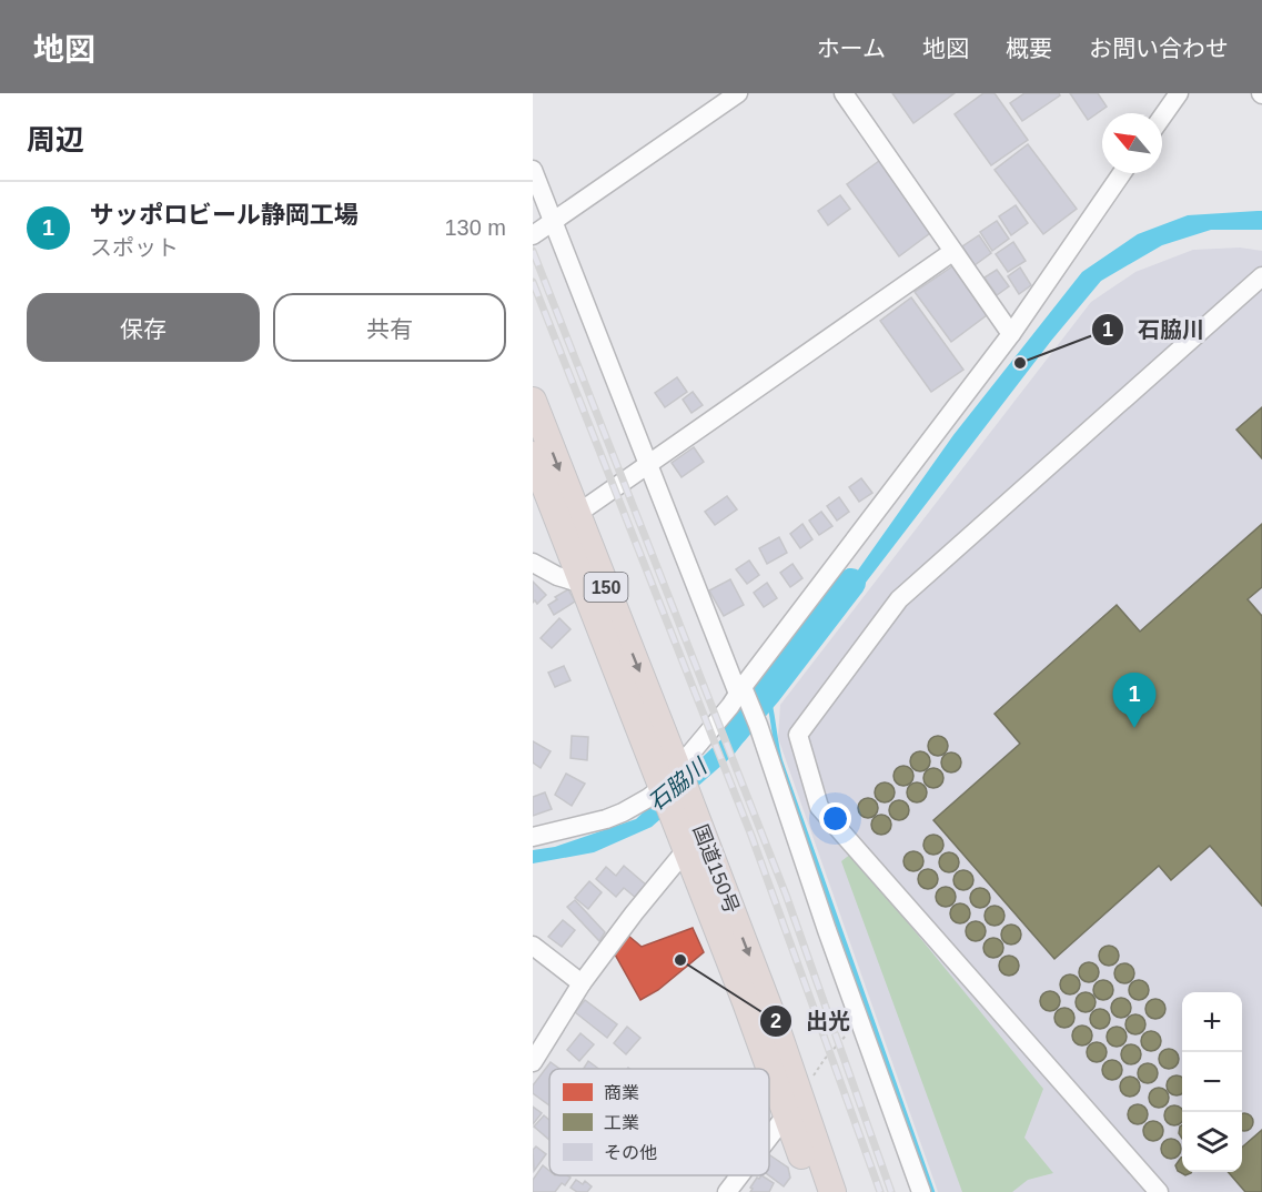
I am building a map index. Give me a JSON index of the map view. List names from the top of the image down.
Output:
{
  "streets": {
    "highway": ["150", "国道150号"]
  },
  "water": ["石脇川"],
  "places": ["石脇川", "出光"],
  "legend": ["商業", "工業", "その他"],
  "north": "top left",
  "page": {
    "header": "地図",
    "nav": [
      "ホーム",
      "地図",
      "概要",
      "お問い合わせ"
    ],
    "heading": "周辺",
    "list": [
      {
        "mark": "1",
        "name": "サッポロビール静岡工場",
        "note": "スポット",
        "value": "130 m"
      }
    ],
    "buttons": ["保存", "共有"],
    "pins": "1",
    "map_buttons": ["+", "−"]
  }
}
